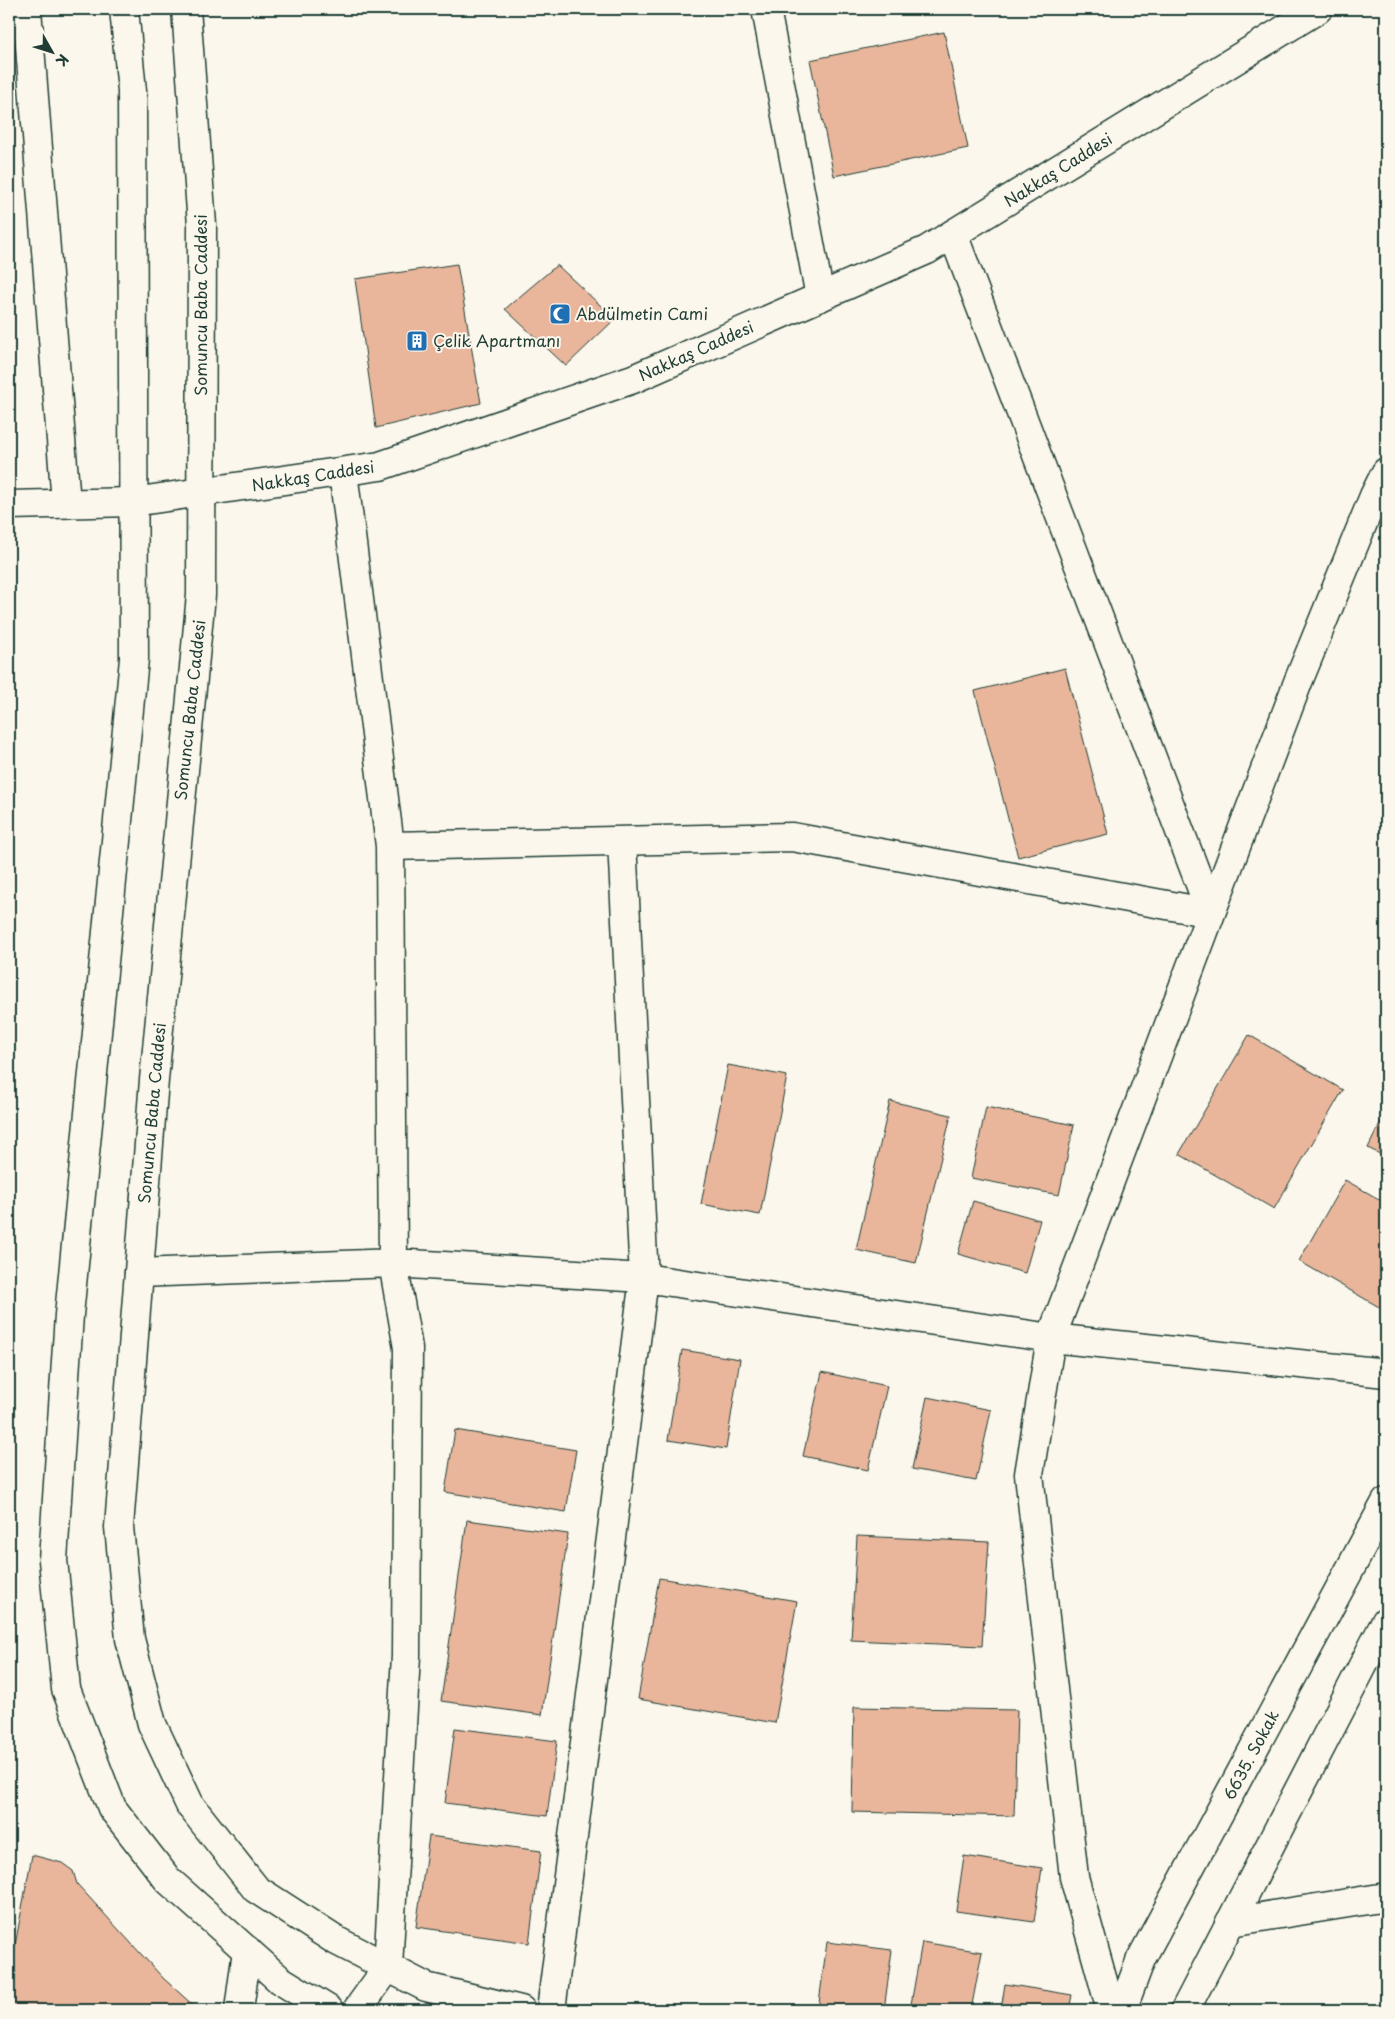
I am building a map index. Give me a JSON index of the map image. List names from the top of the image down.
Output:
{
  "streets": {
    "street": ["Nakkaş Caddesi", "Somuncu Baba Caddesi", "6635. Sokak"]
  },
  "crossings": [
    ["Nakkaş Caddesi", "Somuncu Baba Caddesi"]
  ],
  "places": {
    "mosque": ["Abdülmetin Cami"],
    "building": ["Çelik Apartmanı"]
  },
  "north": "bottom right"
}
